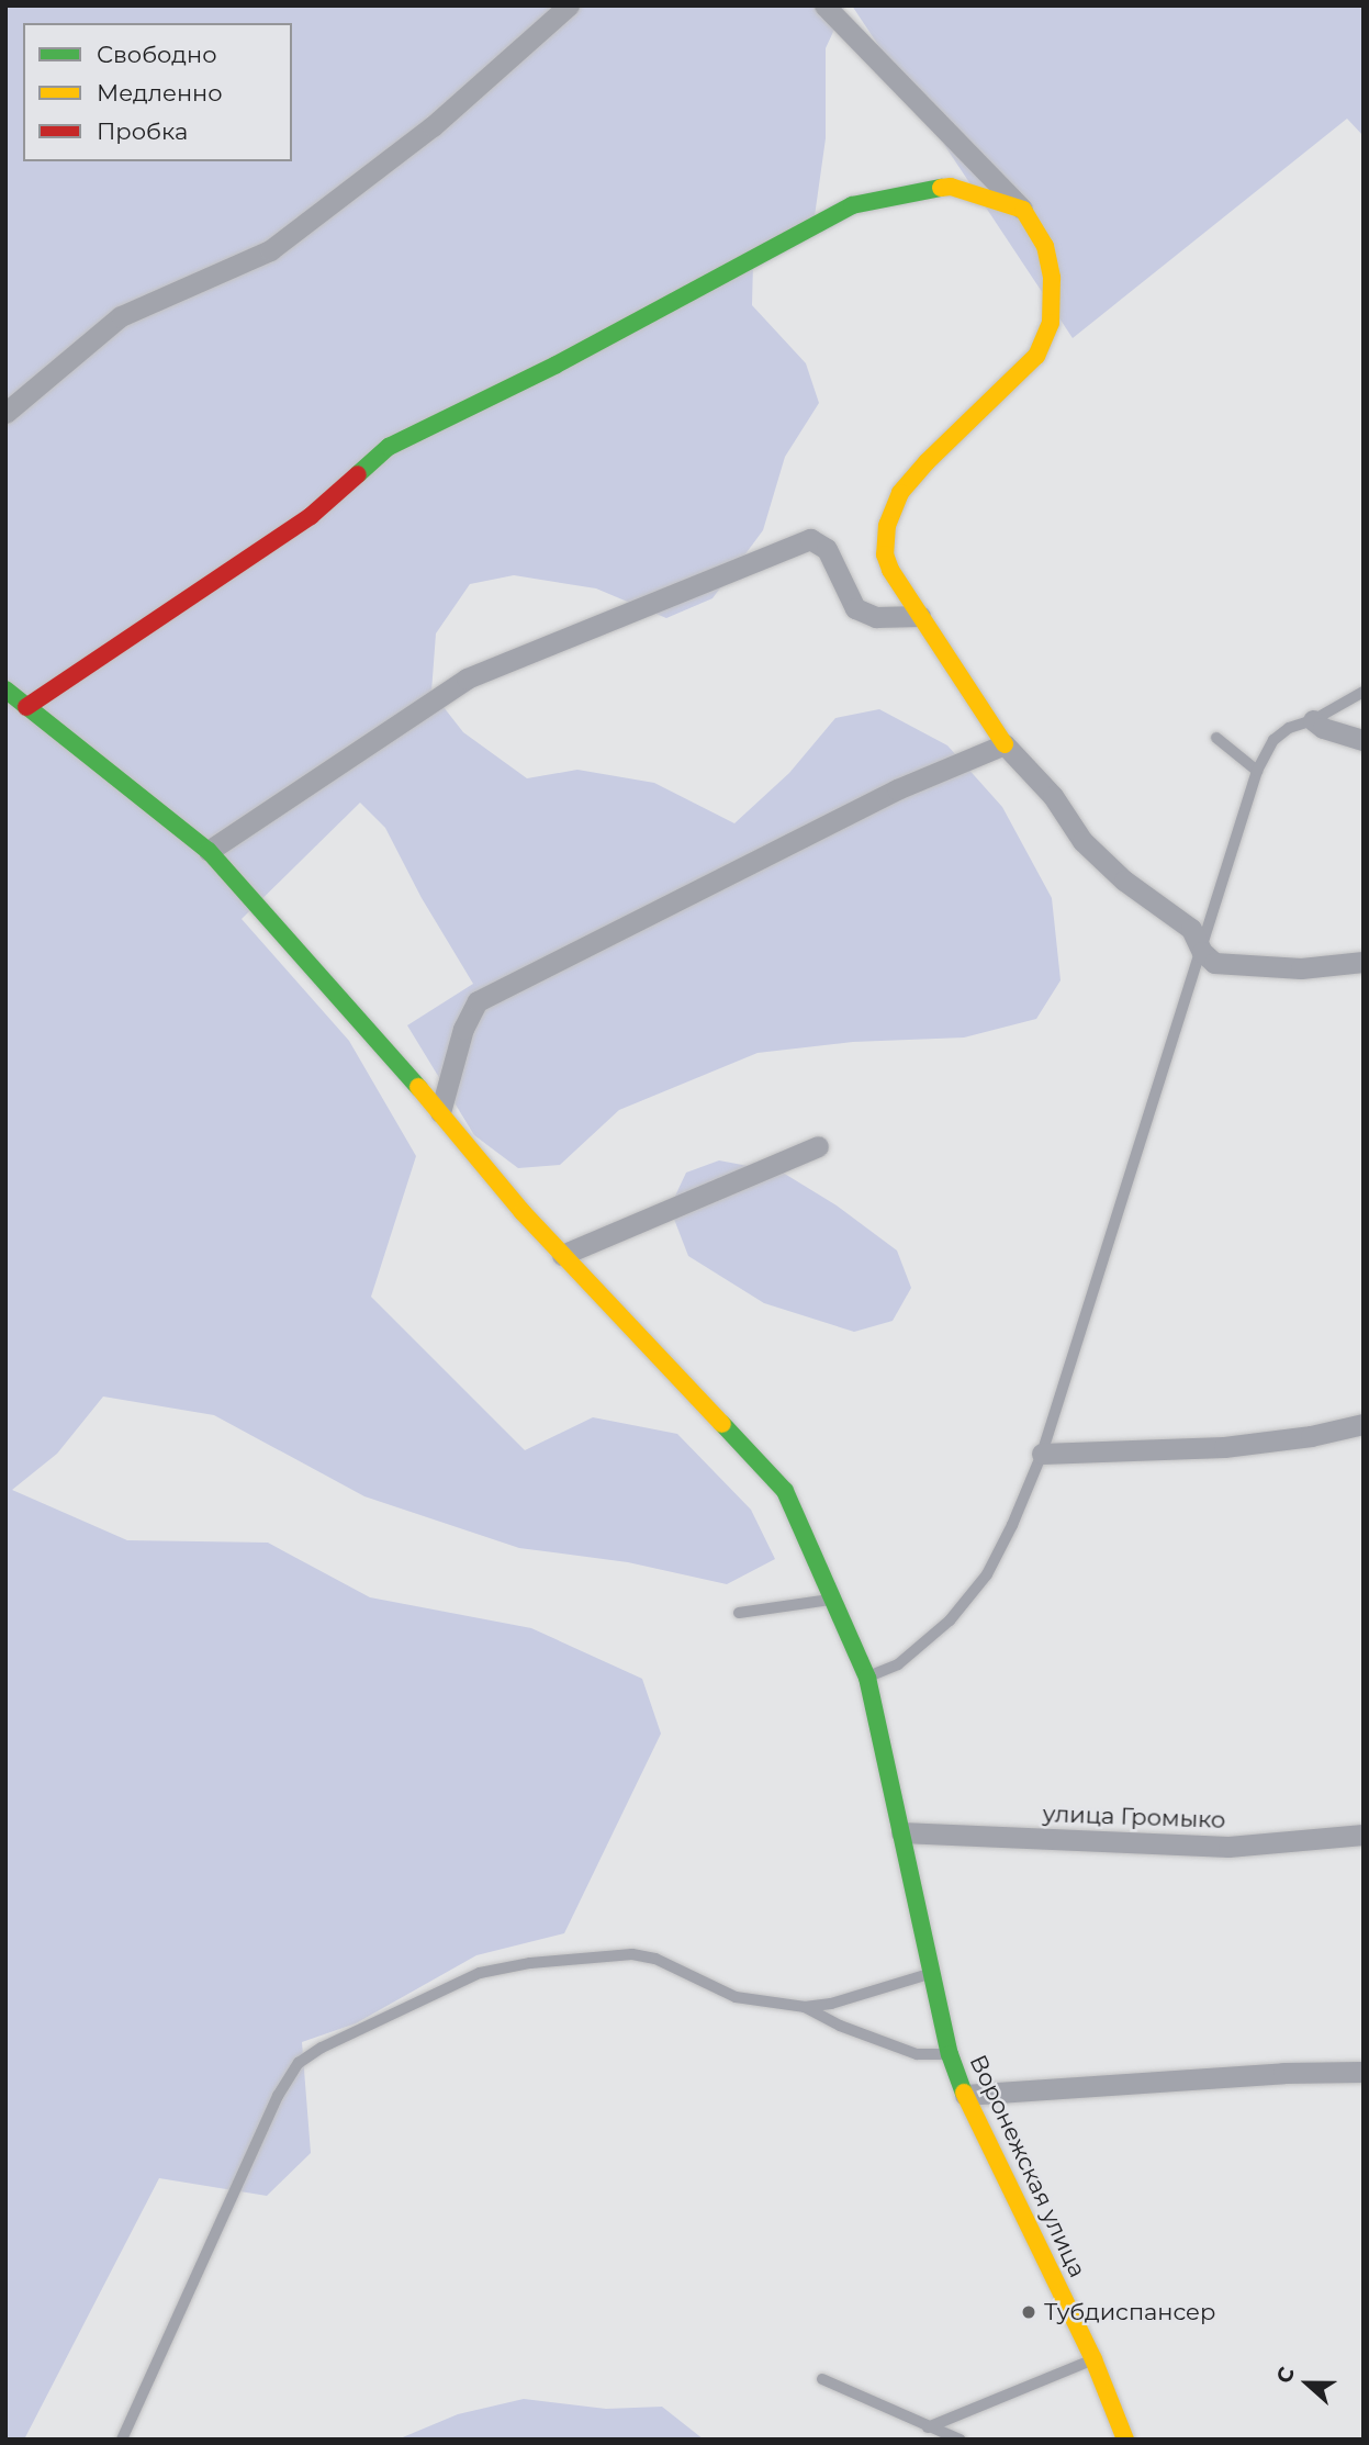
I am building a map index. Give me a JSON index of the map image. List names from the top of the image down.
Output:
{
  "streets": {
    "street": ["улица Громыко", "Воронежская улица"]
  },
  "crossings": [
    ["улица Громыко", "Воронежская улица"]
  ],
  "places": ["Тубдиспансер"],
  "legend": ["Свободно", "Медленно", "Пробка"],
  "north": "left"
}
